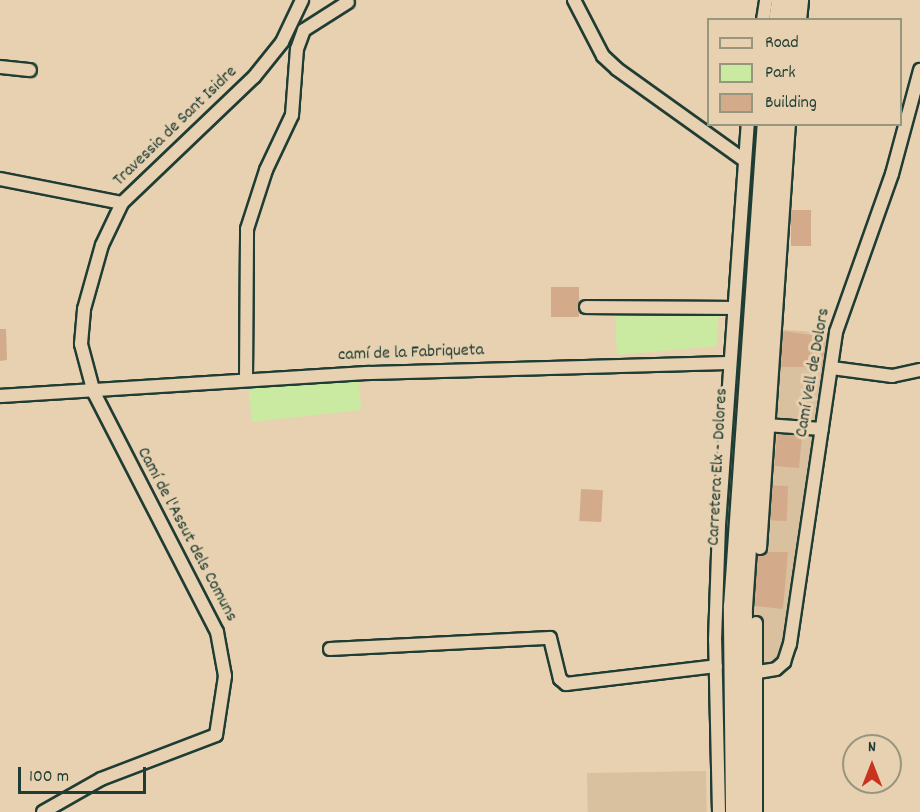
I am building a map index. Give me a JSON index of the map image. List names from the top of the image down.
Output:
{
  "streets": {
    "main road": ["Carretera Elx - Dolores"],
    "street": [
      "Travessia de Sant Isidre",
      "camí de la Fabriqueta",
      "Camí Vell de Dolors",
      "Camí de l'Assut dels Comuns"
    ]
  },
  "crossings": [
    ["Travessia de Sant Isidre", "camí de la Fabriqueta"],
    ["Travessia de Sant Isidre", "Camí de l'Assut dels Comuns"],
    ["camí de la Fabriqueta", "Camí de l'Assut dels Comuns"]
  ],
  "legend": ["Road", "Park", "Building"],
  "scale_bar": "100 m",
  "north": "top"
}
